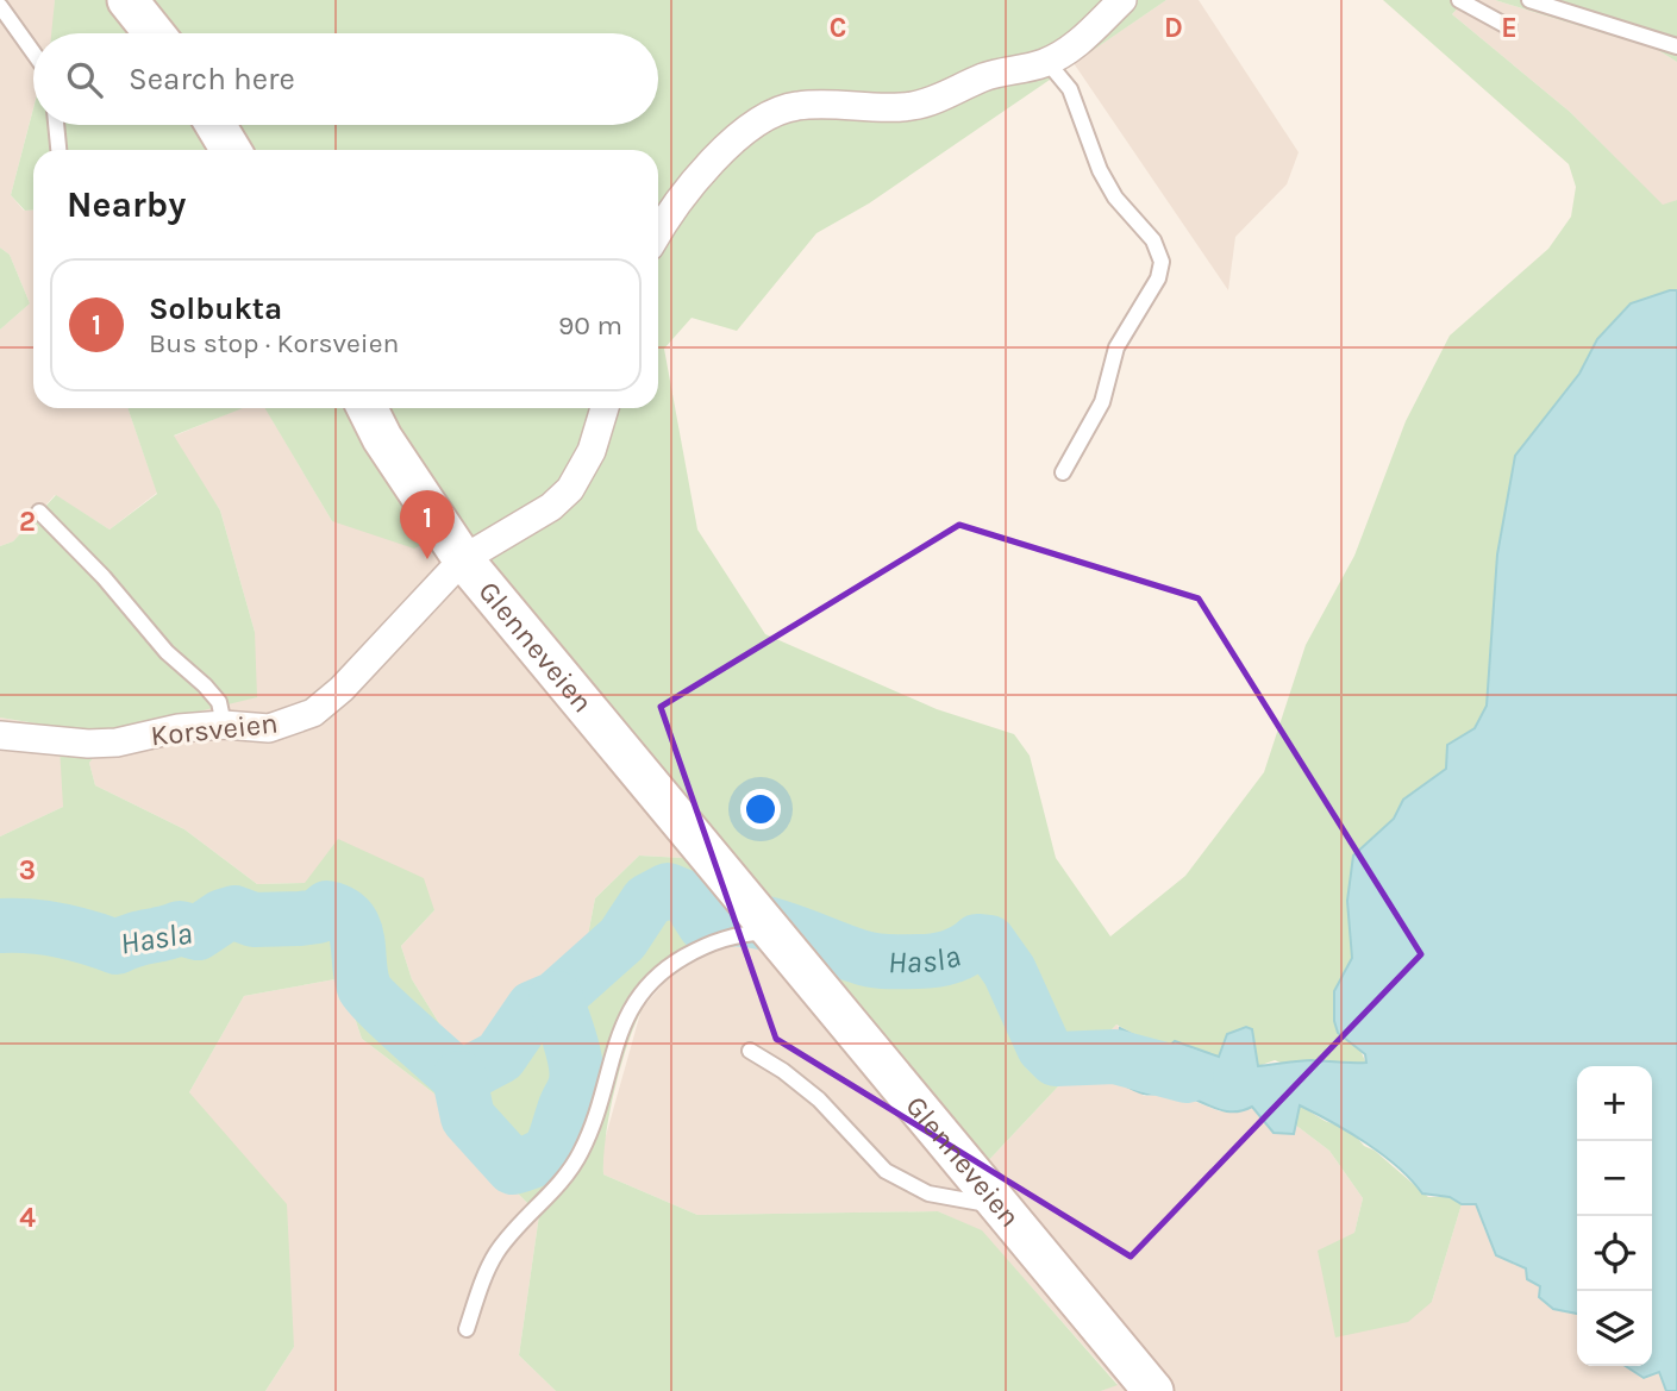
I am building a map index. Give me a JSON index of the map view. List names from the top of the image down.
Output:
{
  "streets": {
    "main road": ["Glenneveien"],
    "street": ["Korsveien"]
  },
  "crossings": [
    ["Glenneveien", "Korsveien"]
  ],
  "water": ["Hasla"],
  "page": {
    "search": "Search here",
    "heading": "Nearby",
    "list": [
      {
        "mark": "1",
        "name": "Solbukta",
        "note": "Bus stop · Korsveien",
        "value": "90 m"
      }
    ],
    "pins": "1",
    "map_buttons": ["+", "−"]
  },
  "grid": {
    "columns": ["C", "D", "E"],
    "rows": ["2", "3", "4"]
  }
}
